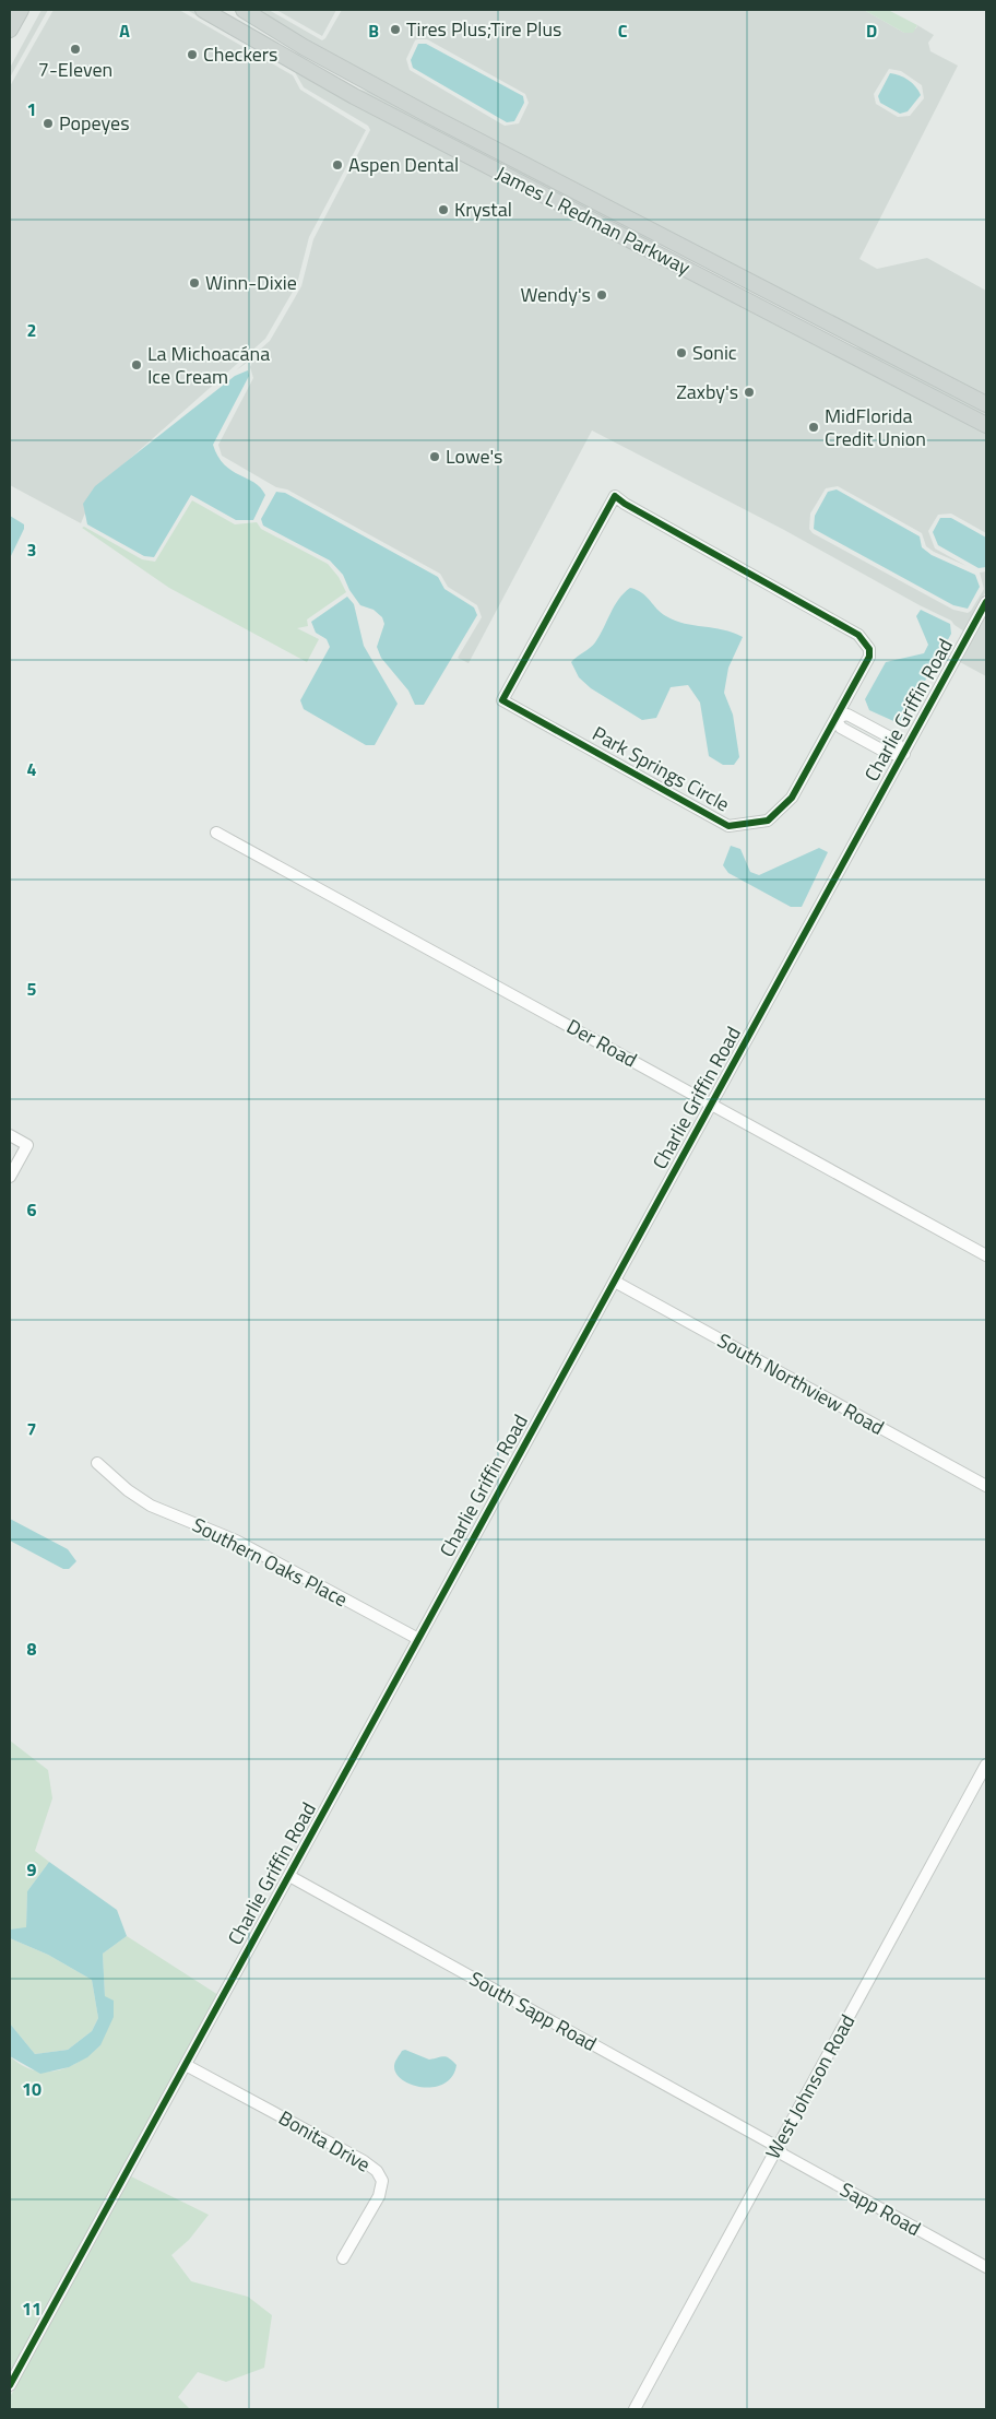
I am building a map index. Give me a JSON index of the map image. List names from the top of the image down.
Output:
{
  "streets": {
    "main road": ["James L Redman Parkway"],
    "street": [
      "Charlie Griffin Road",
      "Park Springs Circle",
      "Der Road",
      "South Northview Road",
      "Southern Oaks Place",
      "South Sapp Road",
      "West Johnson Road",
      "Bonita Drive",
      "Sapp Road"
    ]
  },
  "crossings": [
    ["Charlie Griffin Road", "Der Road"],
    ["Charlie Griffin Road", "South Northview Road"],
    ["Charlie Griffin Road", "Southern Oaks Place"],
    ["Charlie Griffin Road", "South Sapp Road"],
    ["Charlie Griffin Road", "Bonita Drive"],
    ["South Sapp Road", "West Johnson Road"],
    ["South Sapp Road", "Sapp Road"],
    ["West Johnson Road", "Sapp Road"]
  ],
  "places": [
    "Tires Plus;Tire Plus",
    "7-Eleven",
    "Checkers",
    "Popeyes",
    "Aspen Dental",
    "Krystal",
    "Winn-Dixie",
    "Wendy's",
    "Sonic",
    "La Michoacána Ice Cream",
    "Zaxby's",
    "MidFlorida Credit Union",
    "Lowe's"
  ],
  "grid": {
    "columns": [
      "A",
      "B",
      "C",
      "D"
    ],
    "rows": [
      "1",
      "2",
      "3",
      "4",
      "5",
      "6",
      "7",
      "8",
      "9",
      "10",
      "11"
    ]
  }
}
